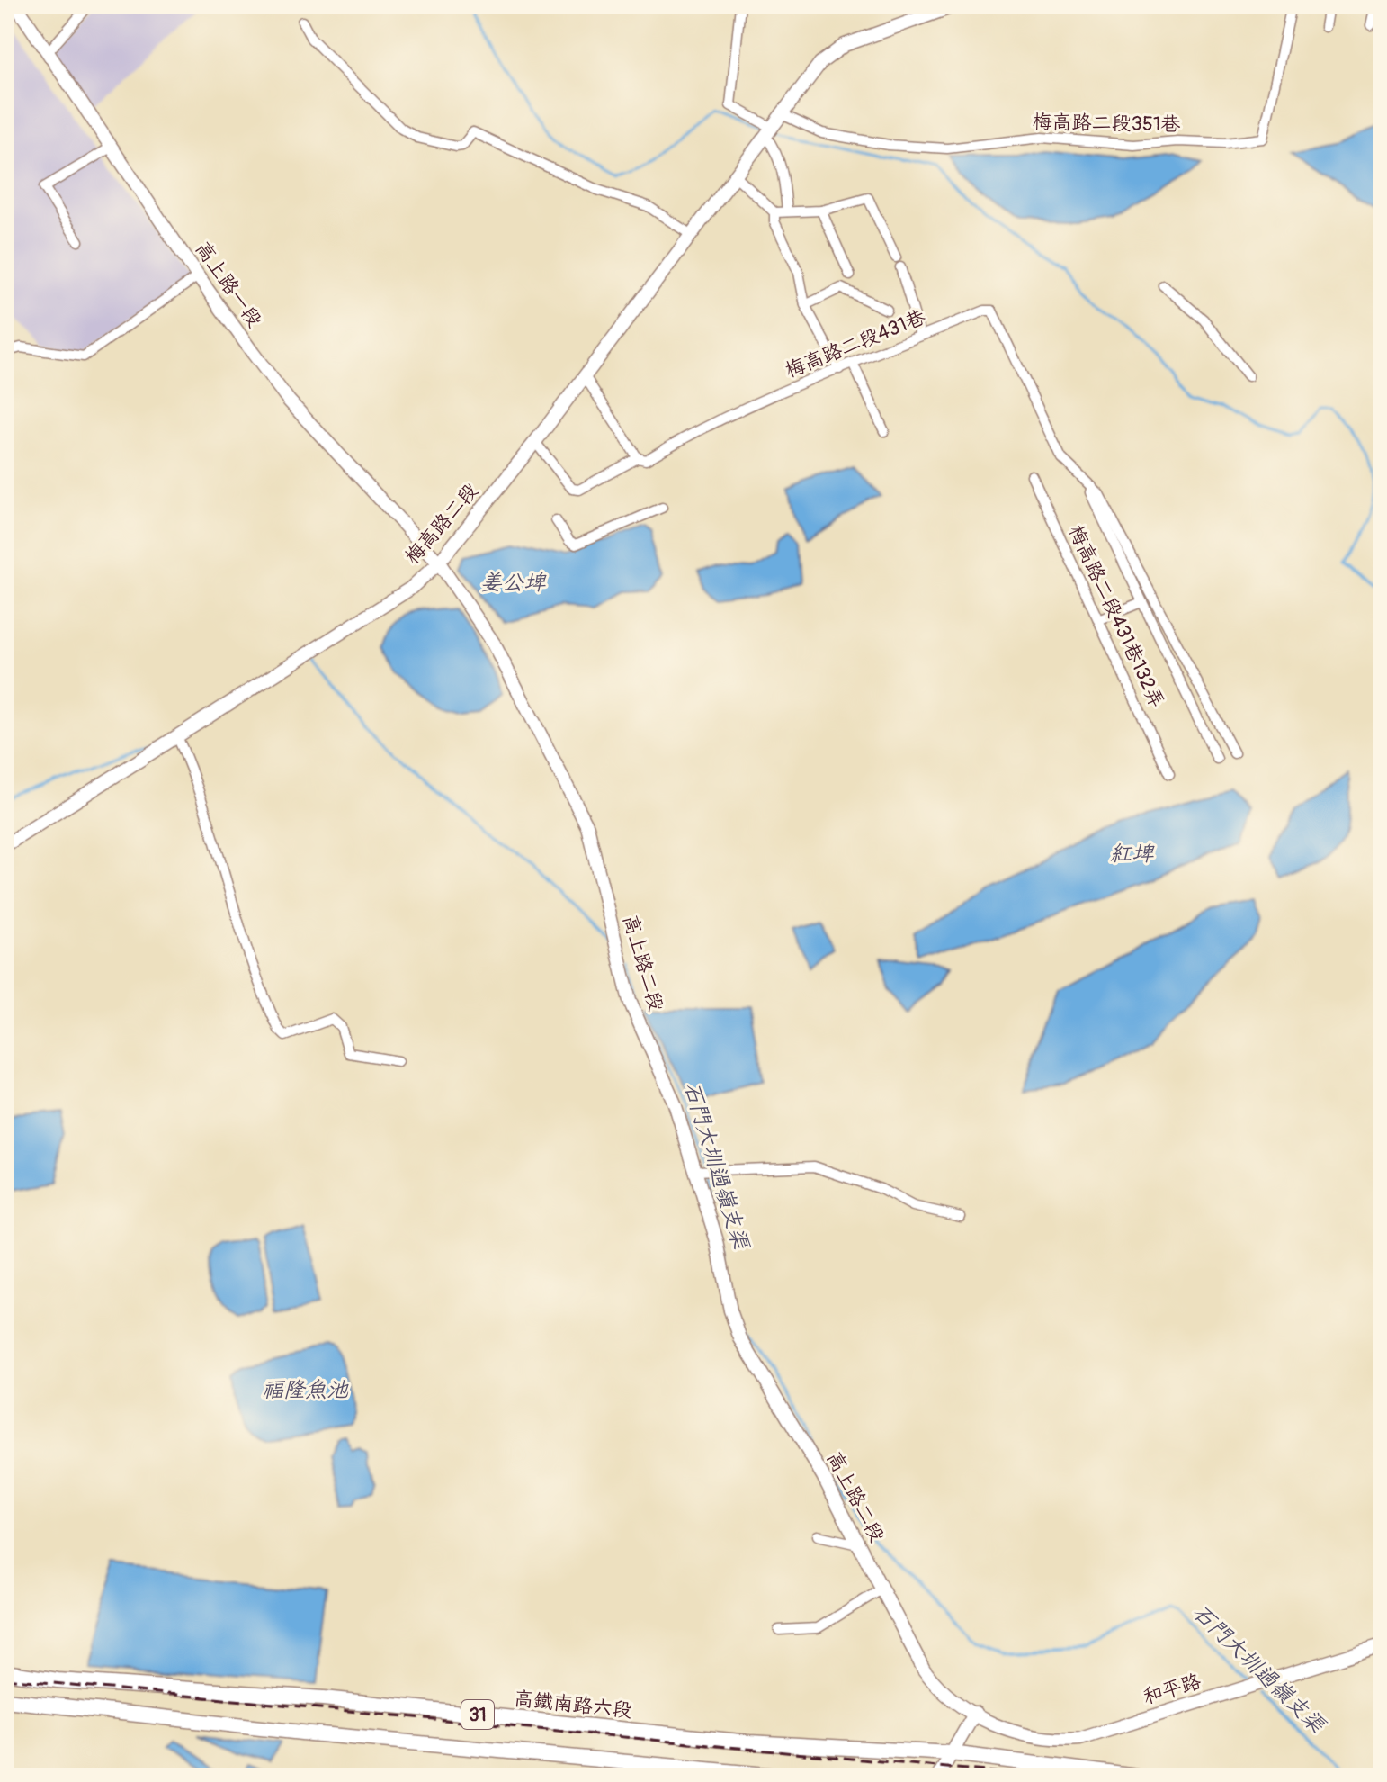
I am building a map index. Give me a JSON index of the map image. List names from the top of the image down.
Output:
{
  "streets": {
    "main road": ["高鐵南路六段", "31"],
    "street": [
      "梅高路二段351巷",
      "高上路一段",
      "梅高路二段431巷",
      "梅高路二段",
      "梅高路二段431巷132弄",
      "高上路二段",
      "和平路"
    ]
  },
  "crossings": [
    ["梅高路二段351巷", "梅高路二段"],
    ["高上路一段", "梅高路二段"],
    ["高上路一段", "高上路二段"],
    ["梅高路二段431巷", "梅高路二段"],
    ["梅高路二段", "高上路二段"],
    ["高上路二段", "和平路"]
  ],
  "water": [
    "姜公埤",
    "紅埤",
    "石門大圳過嶺支渠",
    "福隆魚池"
  ]
}
